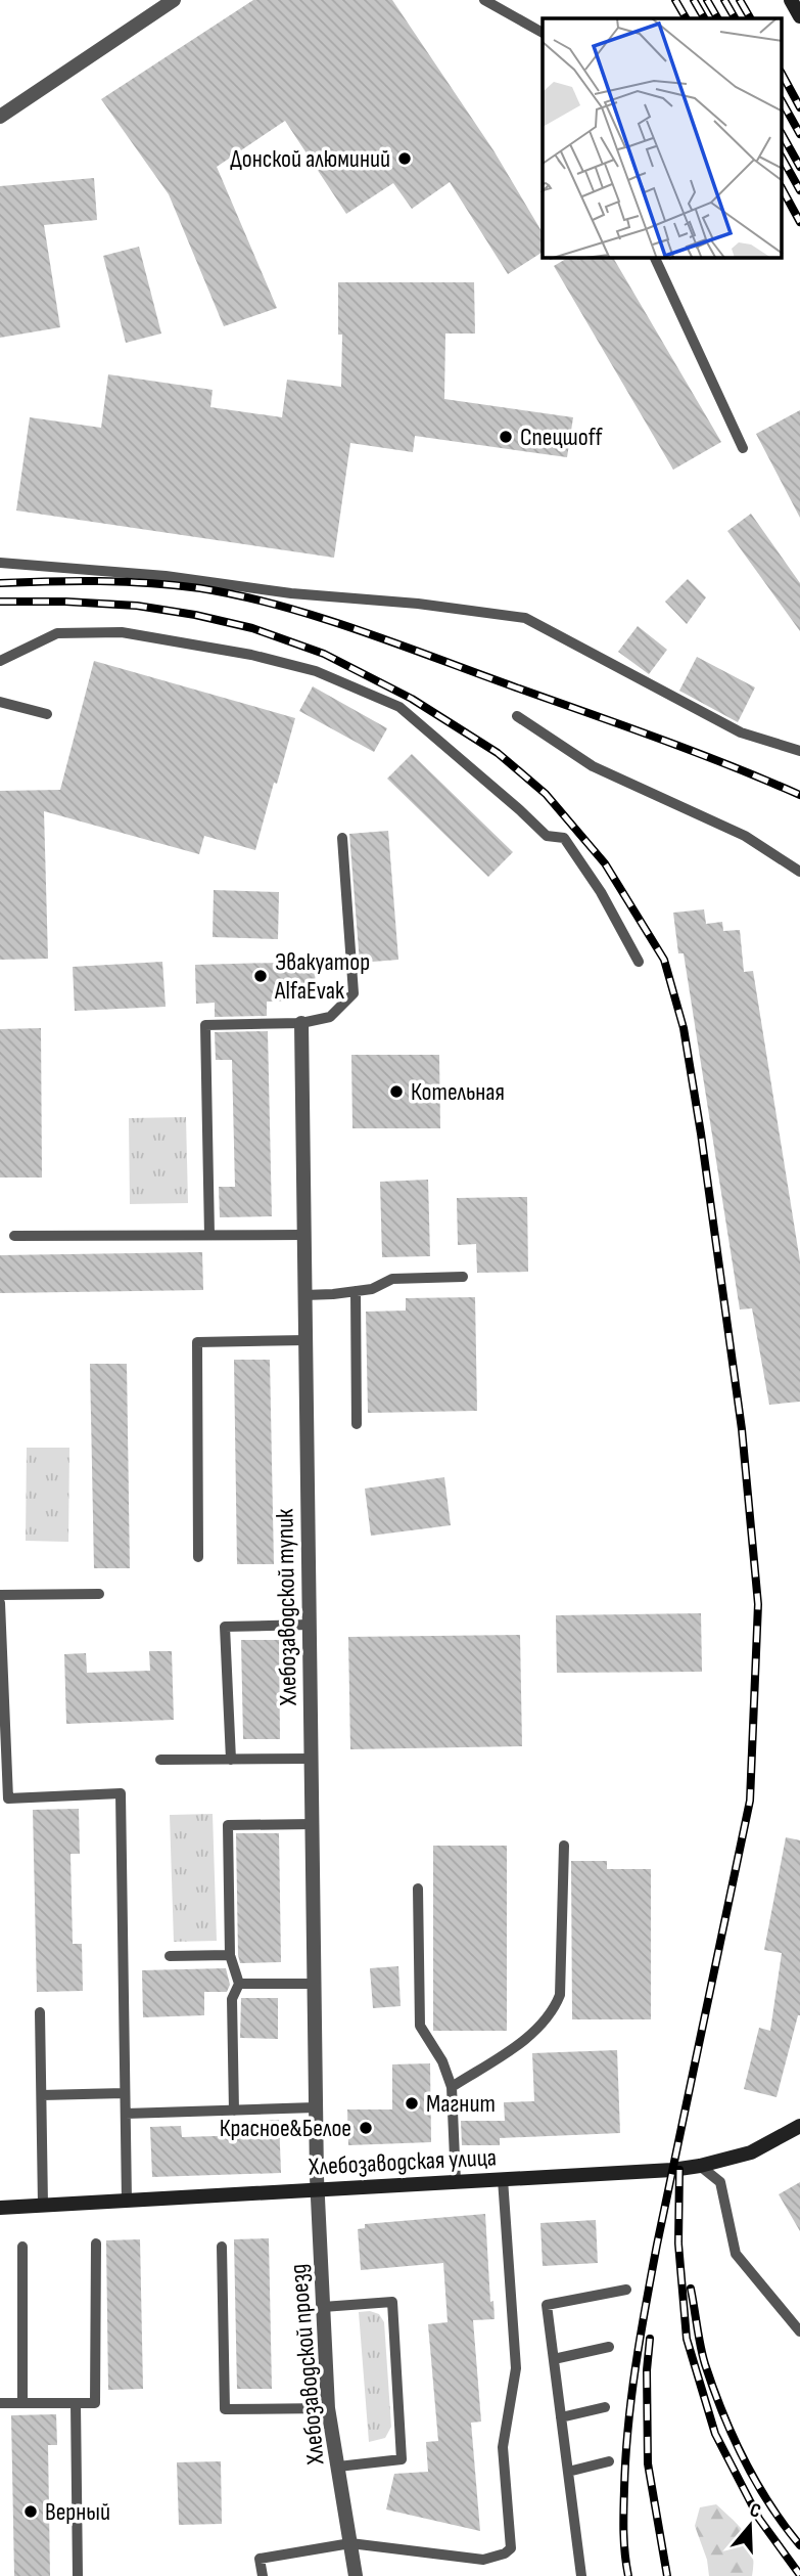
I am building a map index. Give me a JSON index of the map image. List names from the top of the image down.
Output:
{
  "streets": {
    "main road": ["Хлебозаводская улица"],
    "street": ["Хлебозаводской тупик", "Хлебозаводской проезд"]
  },
  "crossings": [
    ["Хлебозаводской тупик", "Хлебозаводская улица"],
    ["Хлебозаводской тупик", "Хлебозаводской проезд"],
    ["Хлебозаводская улица", "Хлебозаводской проезд"]
  ],
  "places": [
    "Донской алюминий",
    "Спецшoff",
    "Эвакуатор AlfaEvak",
    "Котельная",
    "Магнит",
    "Красное&Белое",
    "Верный"
  ],
  "north": "top"
}
